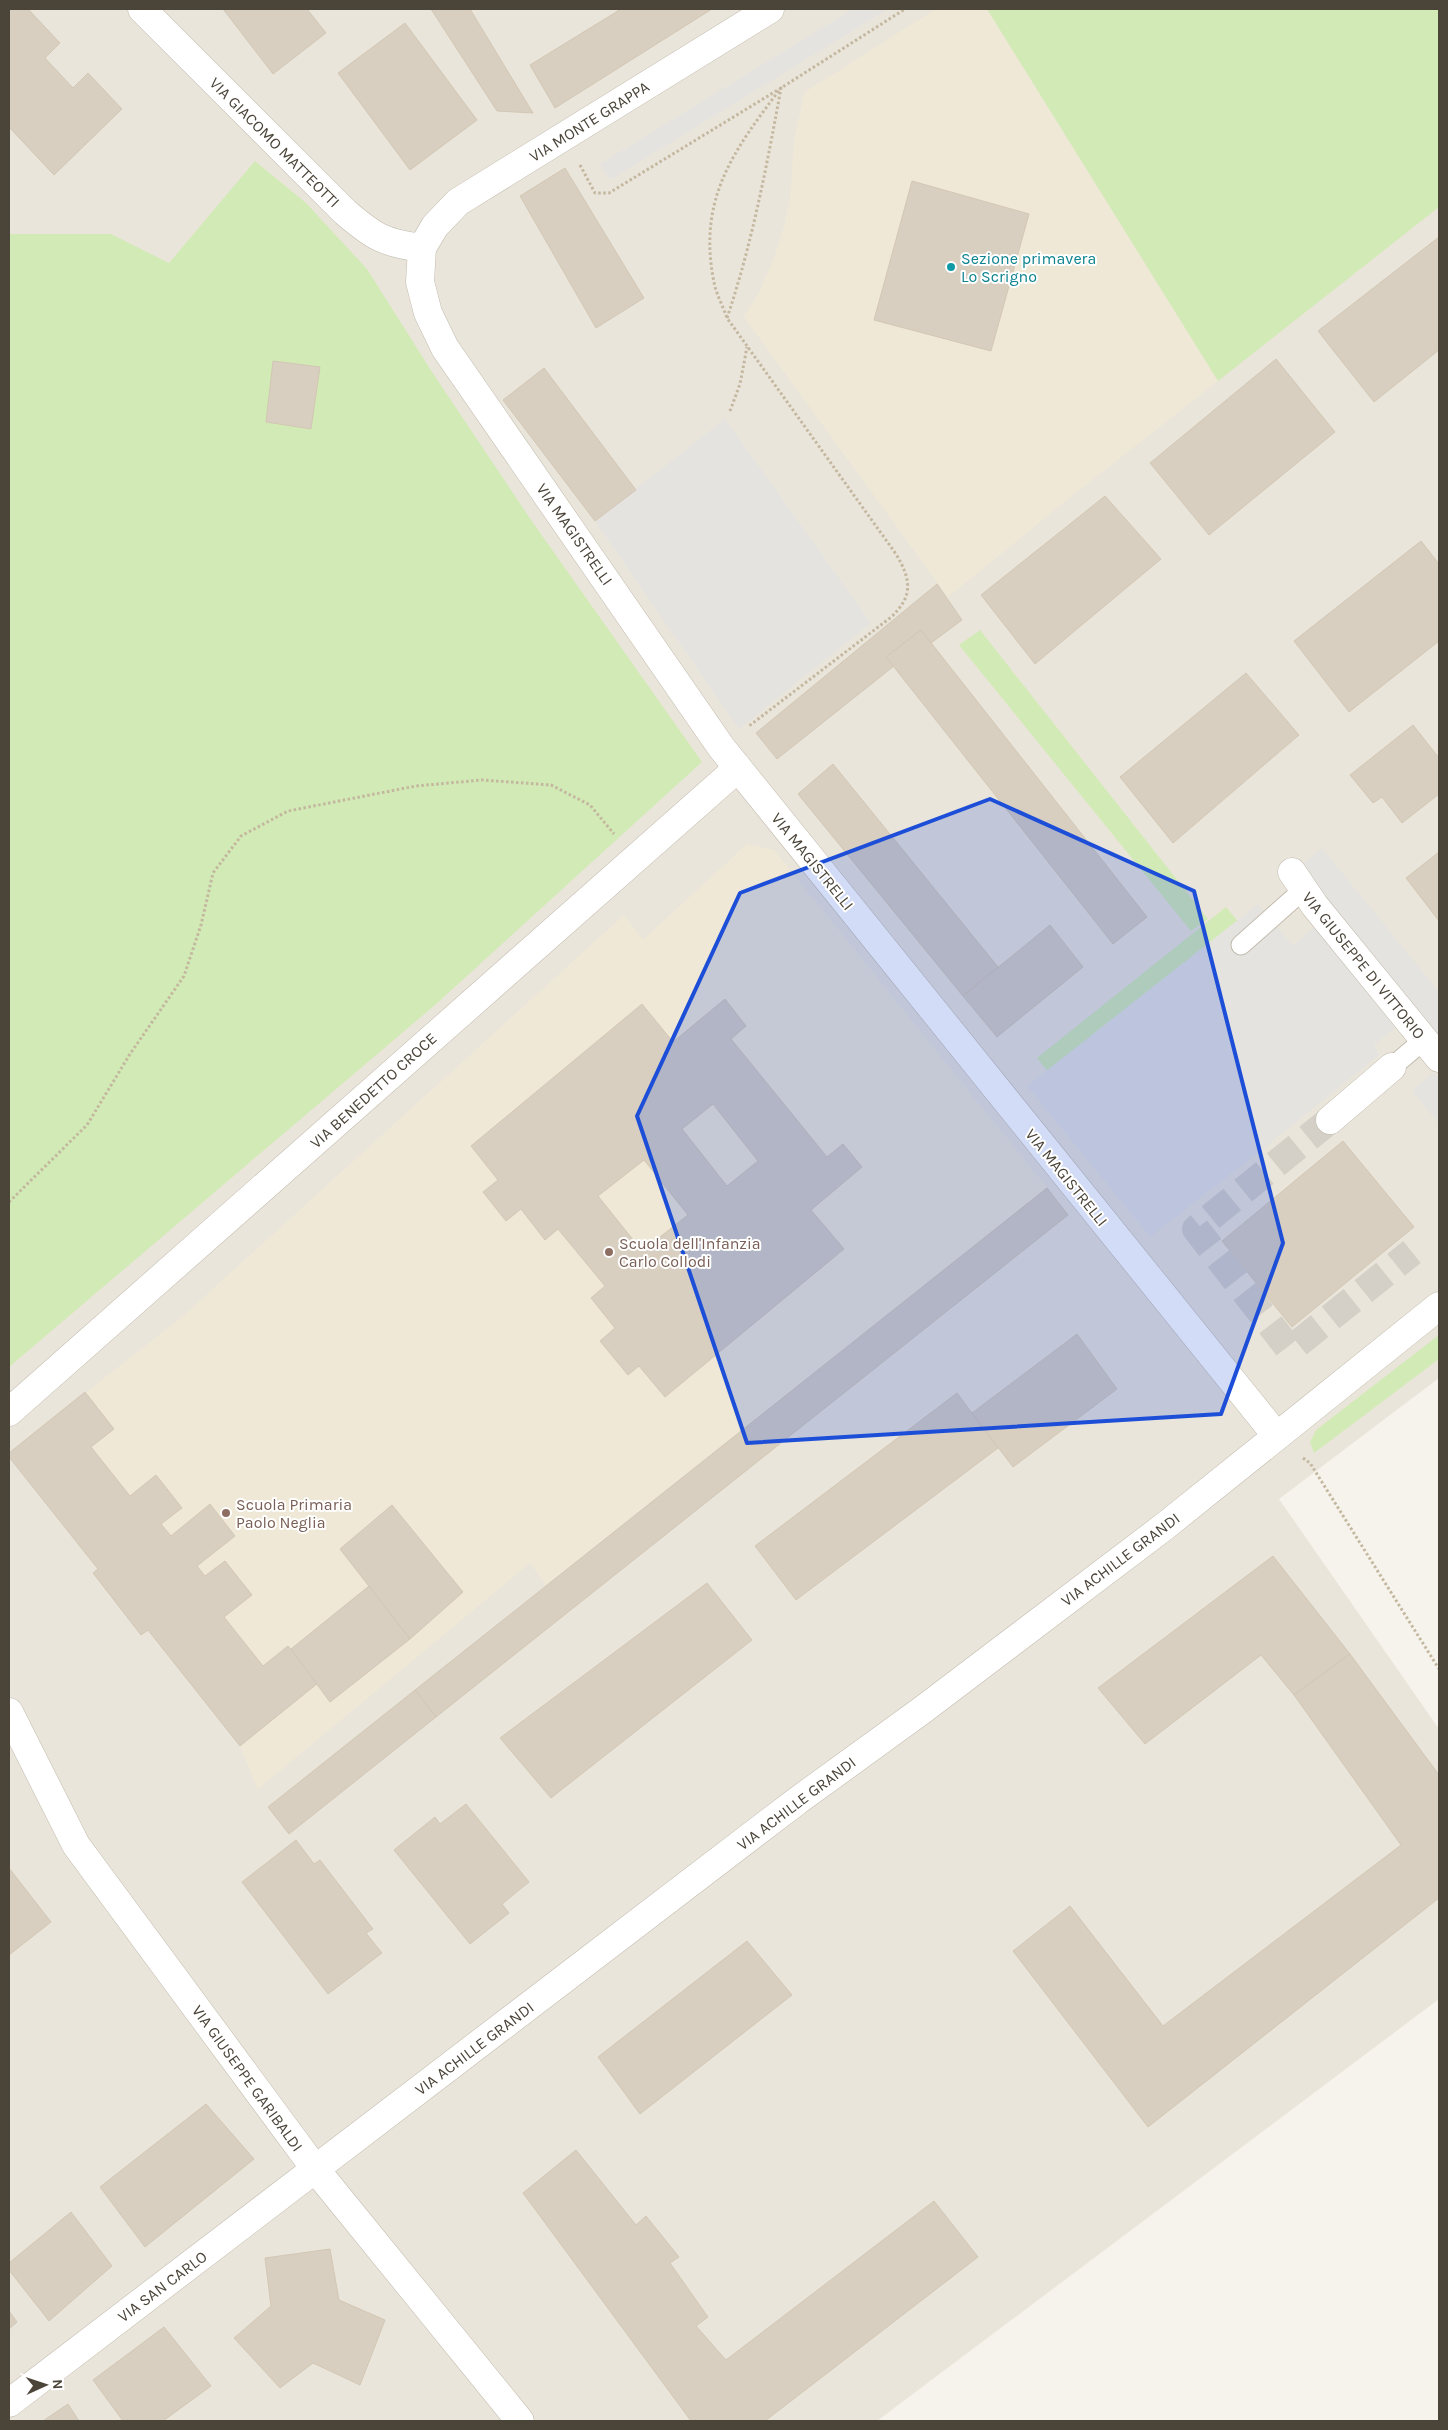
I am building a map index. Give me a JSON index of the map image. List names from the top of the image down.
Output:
{
  "streets": {
    "street": [
      "VIA MONTE GRAPPA",
      "VIA GIACOMO MATTEOTTI",
      "VIA MAGISTRELLI",
      "VIA GIUSEPPE DI VITTORIO",
      "VIA BENEDETTO CROCE",
      "VIA ACHILLE GRANDI",
      "VIA GIUSEPPE GARIBALDI",
      "VIA SAN CARLO"
    ]
  },
  "crossings": [
    ["VIA MONTE GRAPPA", "VIA GIACOMO MATTEOTTI"],
    ["VIA MONTE GRAPPA", "VIA MAGISTRELLI"],
    ["VIA GIACOMO MATTEOTTI", "VIA MAGISTRELLI"],
    ["VIA MAGISTRELLI", "VIA BENEDETTO CROCE"],
    ["VIA MAGISTRELLI", "VIA ACHILLE GRANDI"],
    ["VIA ACHILLE GRANDI", "VIA GIUSEPPE GARIBALDI"],
    ["VIA ACHILLE GRANDI", "VIA SAN CARLO"],
    ["VIA GIUSEPPE GARIBALDI", "VIA SAN CARLO"]
  ],
  "places": ["Sezione primavera Lo Scrigno", "Scuola dell'Infanzia Carlo Collodi", "Scuola Primaria Paolo Neglia"],
  "north": "right"
}
